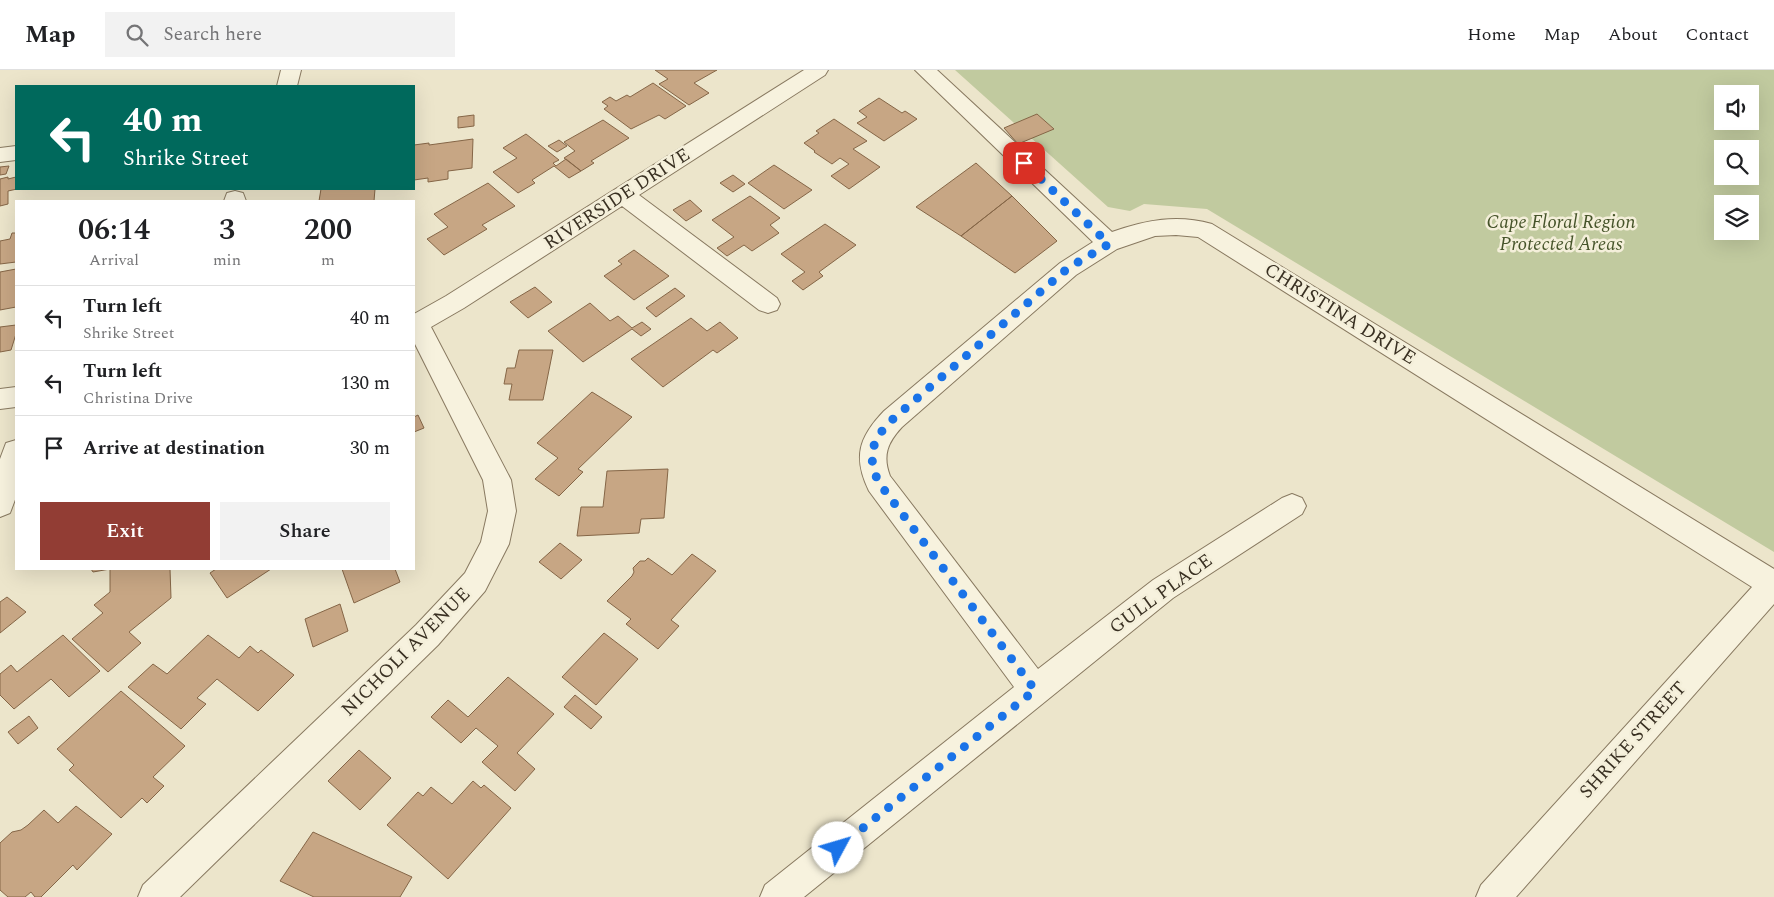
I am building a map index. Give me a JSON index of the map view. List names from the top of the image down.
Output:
{
  "streets": {
    "street": [
      "RIVERSIDE DRIVE",
      "CHRISTINA DRIVE",
      "GULL PLACE",
      "NICHOLI AVENUE",
      "SHRIKE STREET"
    ]
  },
  "crossings": [
    ["RIVERSIDE DRIVE", "NICHOLI AVENUE"],
    ["CHRISTINA DRIVE", "SHRIKE STREET"]
  ],
  "parks": ["Cape Floral Region Protected Areas"],
  "page": {
    "header": "Map",
    "search": "Search here",
    "nav": [
      "Home",
      "Map",
      "About",
      "Contact"
    ],
    "turn": ["40 m", "Shrike Street"],
    "eta": [
      "06:14",
      "Arrival",
      "3",
      "min",
      "200",
      "m"
    ],
    "list": [
      {
        "name": "Turn left",
        "note": "Shrike Street",
        "value": "40 m"
      },
      {
        "name": "Turn left",
        "note": "Christina Drive",
        "value": "130 m"
      },
      {
        "name": "Arrive at destination",
        "value": "30 m"
      }
    ],
    "buttons": ["Exit", "Share"]
  }
}
